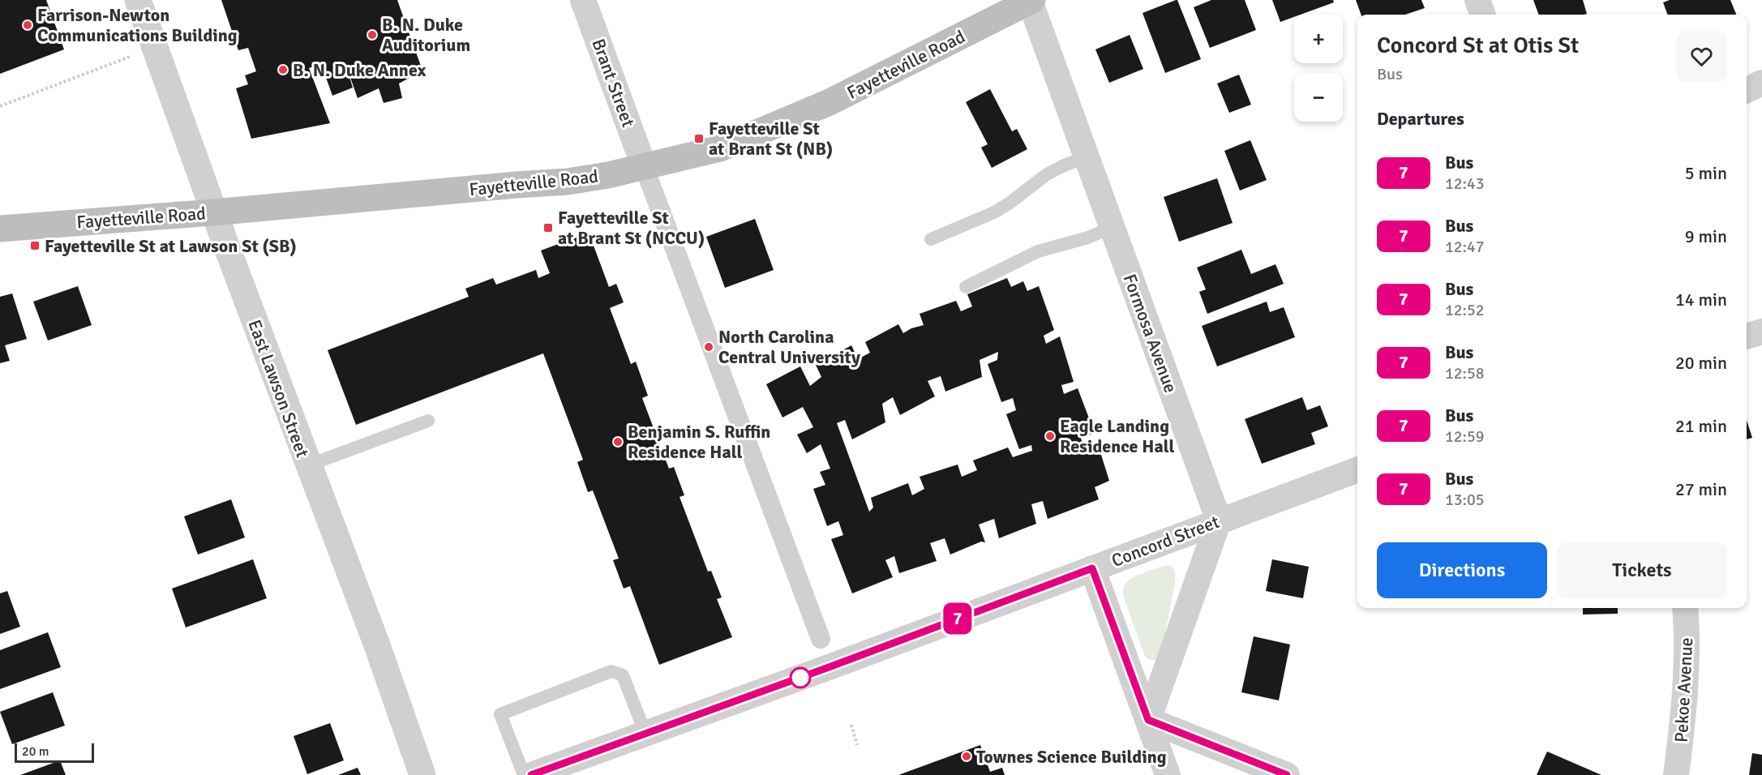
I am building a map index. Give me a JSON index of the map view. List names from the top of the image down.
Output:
{
  "streets": {
    "main road": ["Fayetteville Road"],
    "street": [
      "Brant Street",
      "Formosa Avenue",
      "East Lawson Street",
      "Concord Street",
      "Pekoe Avenue"
    ]
  },
  "crossings": [
    ["Fayetteville Road", "Brant Street"],
    ["Fayetteville Road", "Formosa Avenue"],
    ["Fayetteville Road", "East Lawson Street"],
    ["Formosa Avenue", "Concord Street"]
  ],
  "places": {
    "other": [
      "Farrison-Newton Communications Building",
      "B. N. Duke Auditorium",
      "B. N. Duke Annex",
      "North Carolina Central University",
      "Eagle Landing Residence Hall",
      "Benjamin S. Ruffin Residence Hall",
      "Townes Science Building"
    ],
    "transit": ["Fayetteville St at Brant St (NB)", "Fayetteville St at Brant St (NCCU)", "Fayetteville St at Lawson St (SB)"]
  },
  "lines": ["bus line 7"],
  "scale_bar": "20 m",
  "page": {
    "on_map": "7",
    "map_buttons": ["+", "−"],
    "heading": [
      ["Concord St at Otis St", "Bus"],
      "Departures"
    ],
    "list": [
      {
        "mark": "7",
        "name": "Bus",
        "note": "12:43",
        "value": "5 min"
      },
      {
        "mark": "7",
        "name": "Bus",
        "note": "12:47",
        "value": "9 min"
      },
      {
        "mark": "7",
        "name": "Bus",
        "note": "12:52",
        "value": "14 min"
      },
      {
        "mark": "7",
        "name": "Bus",
        "note": "12:58",
        "value": "20 min"
      },
      {
        "mark": "7",
        "name": "Bus",
        "note": "12:59",
        "value": "21 min"
      },
      {
        "mark": "7",
        "name": "Bus",
        "note": "13:05",
        "value": "27 min"
      }
    ],
    "buttons": ["Directions", "Tickets"],
    "scale": "20 m"
  }
}
